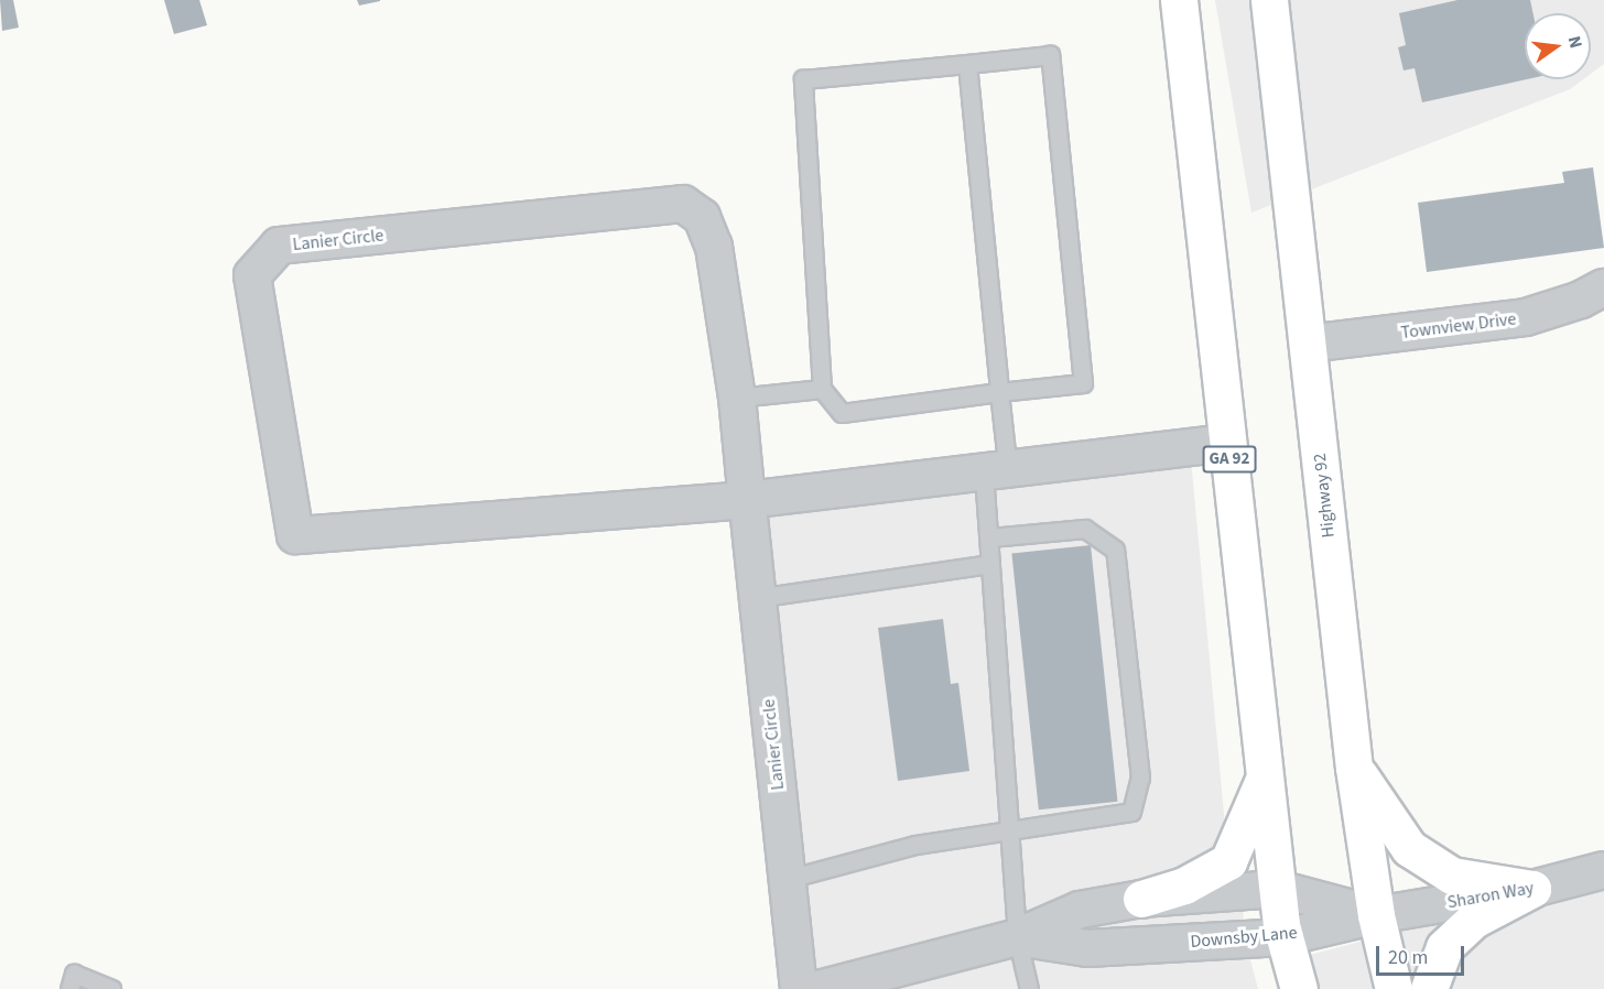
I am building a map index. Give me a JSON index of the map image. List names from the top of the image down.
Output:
{
  "streets": {
    "main road": ["GA 92", "Highway 92"],
    "street": [
      "Lanier Circle",
      "Townview Drive",
      "Sharon Way",
      "Downsby Lane"
    ]
  },
  "crossings": [
    ["Lanier Circle", "GA 92"],
    ["Townview Drive", "Highway 92"],
    ["GA 92", "Downsby Lane"],
    ["Highway 92", "Sharon Way"],
    ["Highway 92", "Downsby Lane"],
    ["Sharon Way", "Downsby Lane"]
  ],
  "scale_bar": "20 m",
  "north": "right"
}
